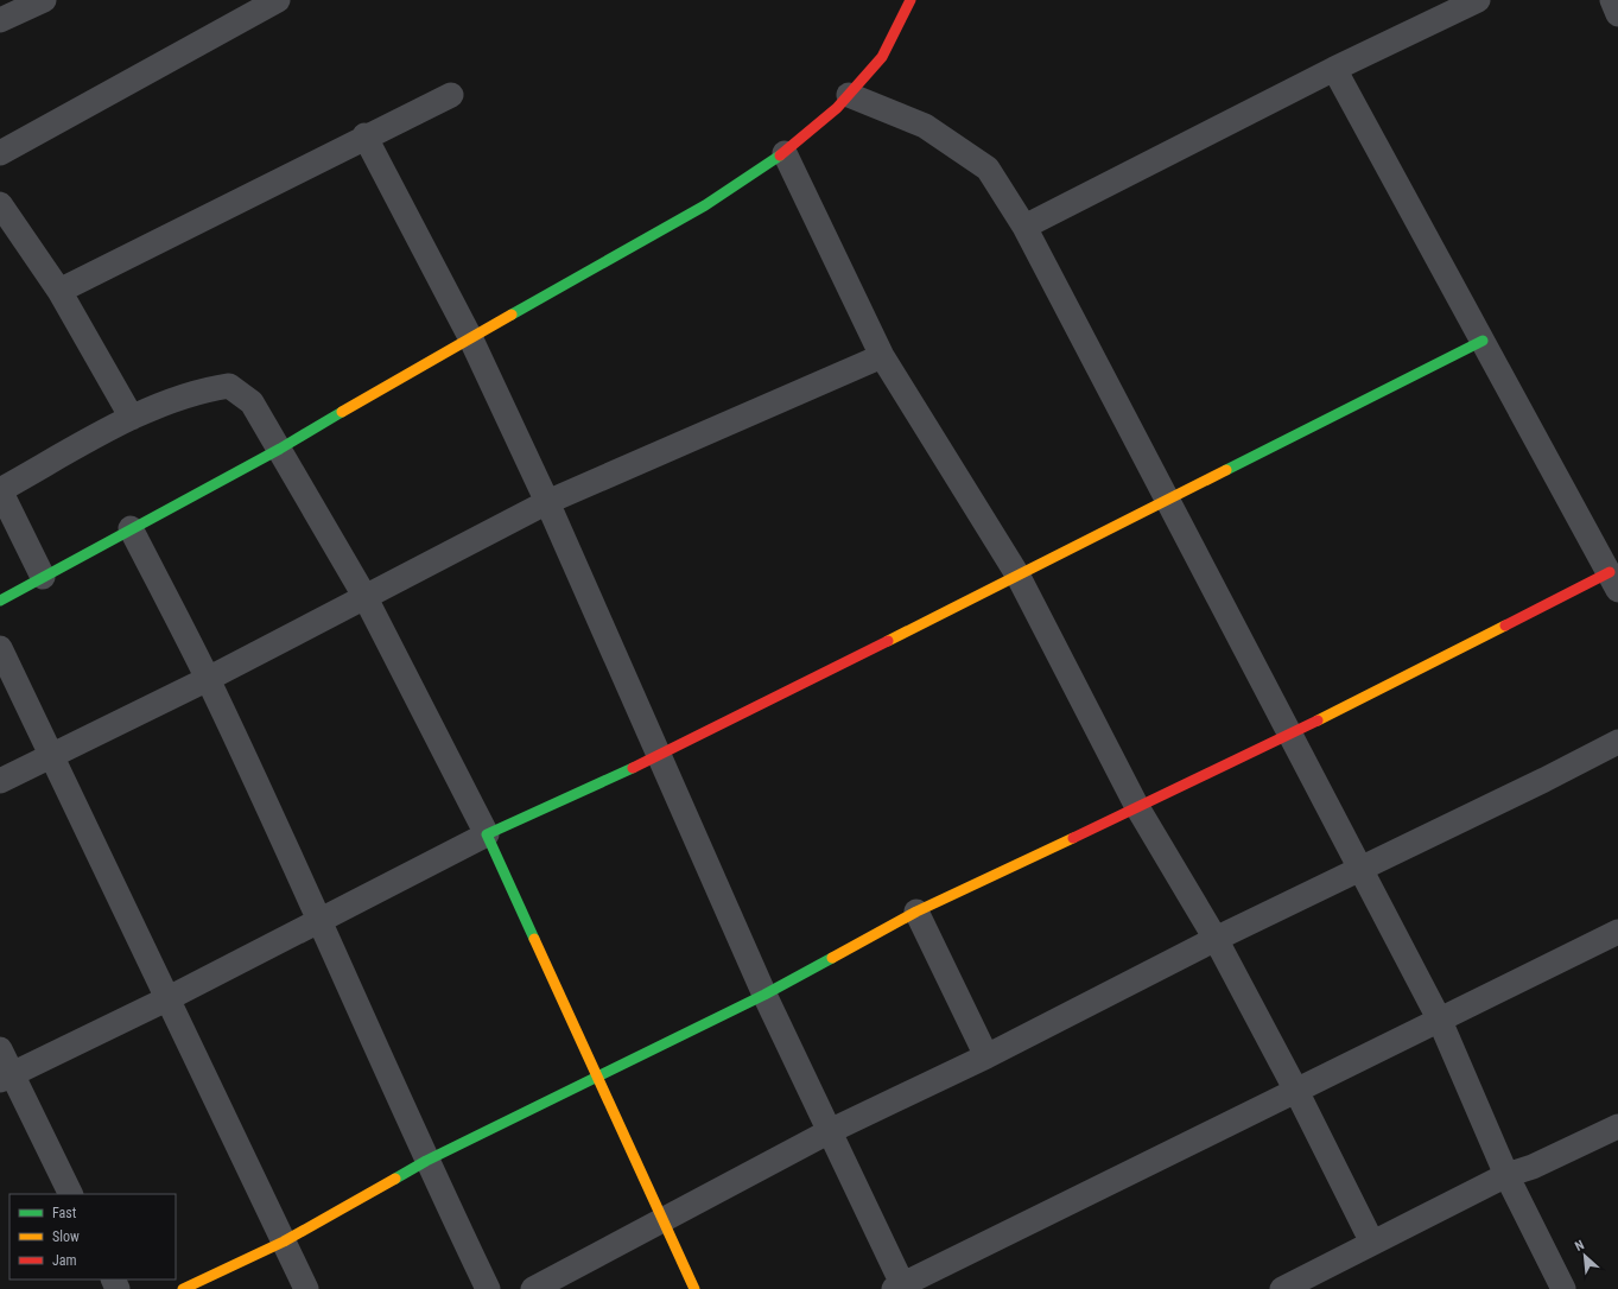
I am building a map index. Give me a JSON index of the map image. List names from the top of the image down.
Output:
{
  "legend": ["Fast", "Slow", "Jam"],
  "north": "top left"
}
